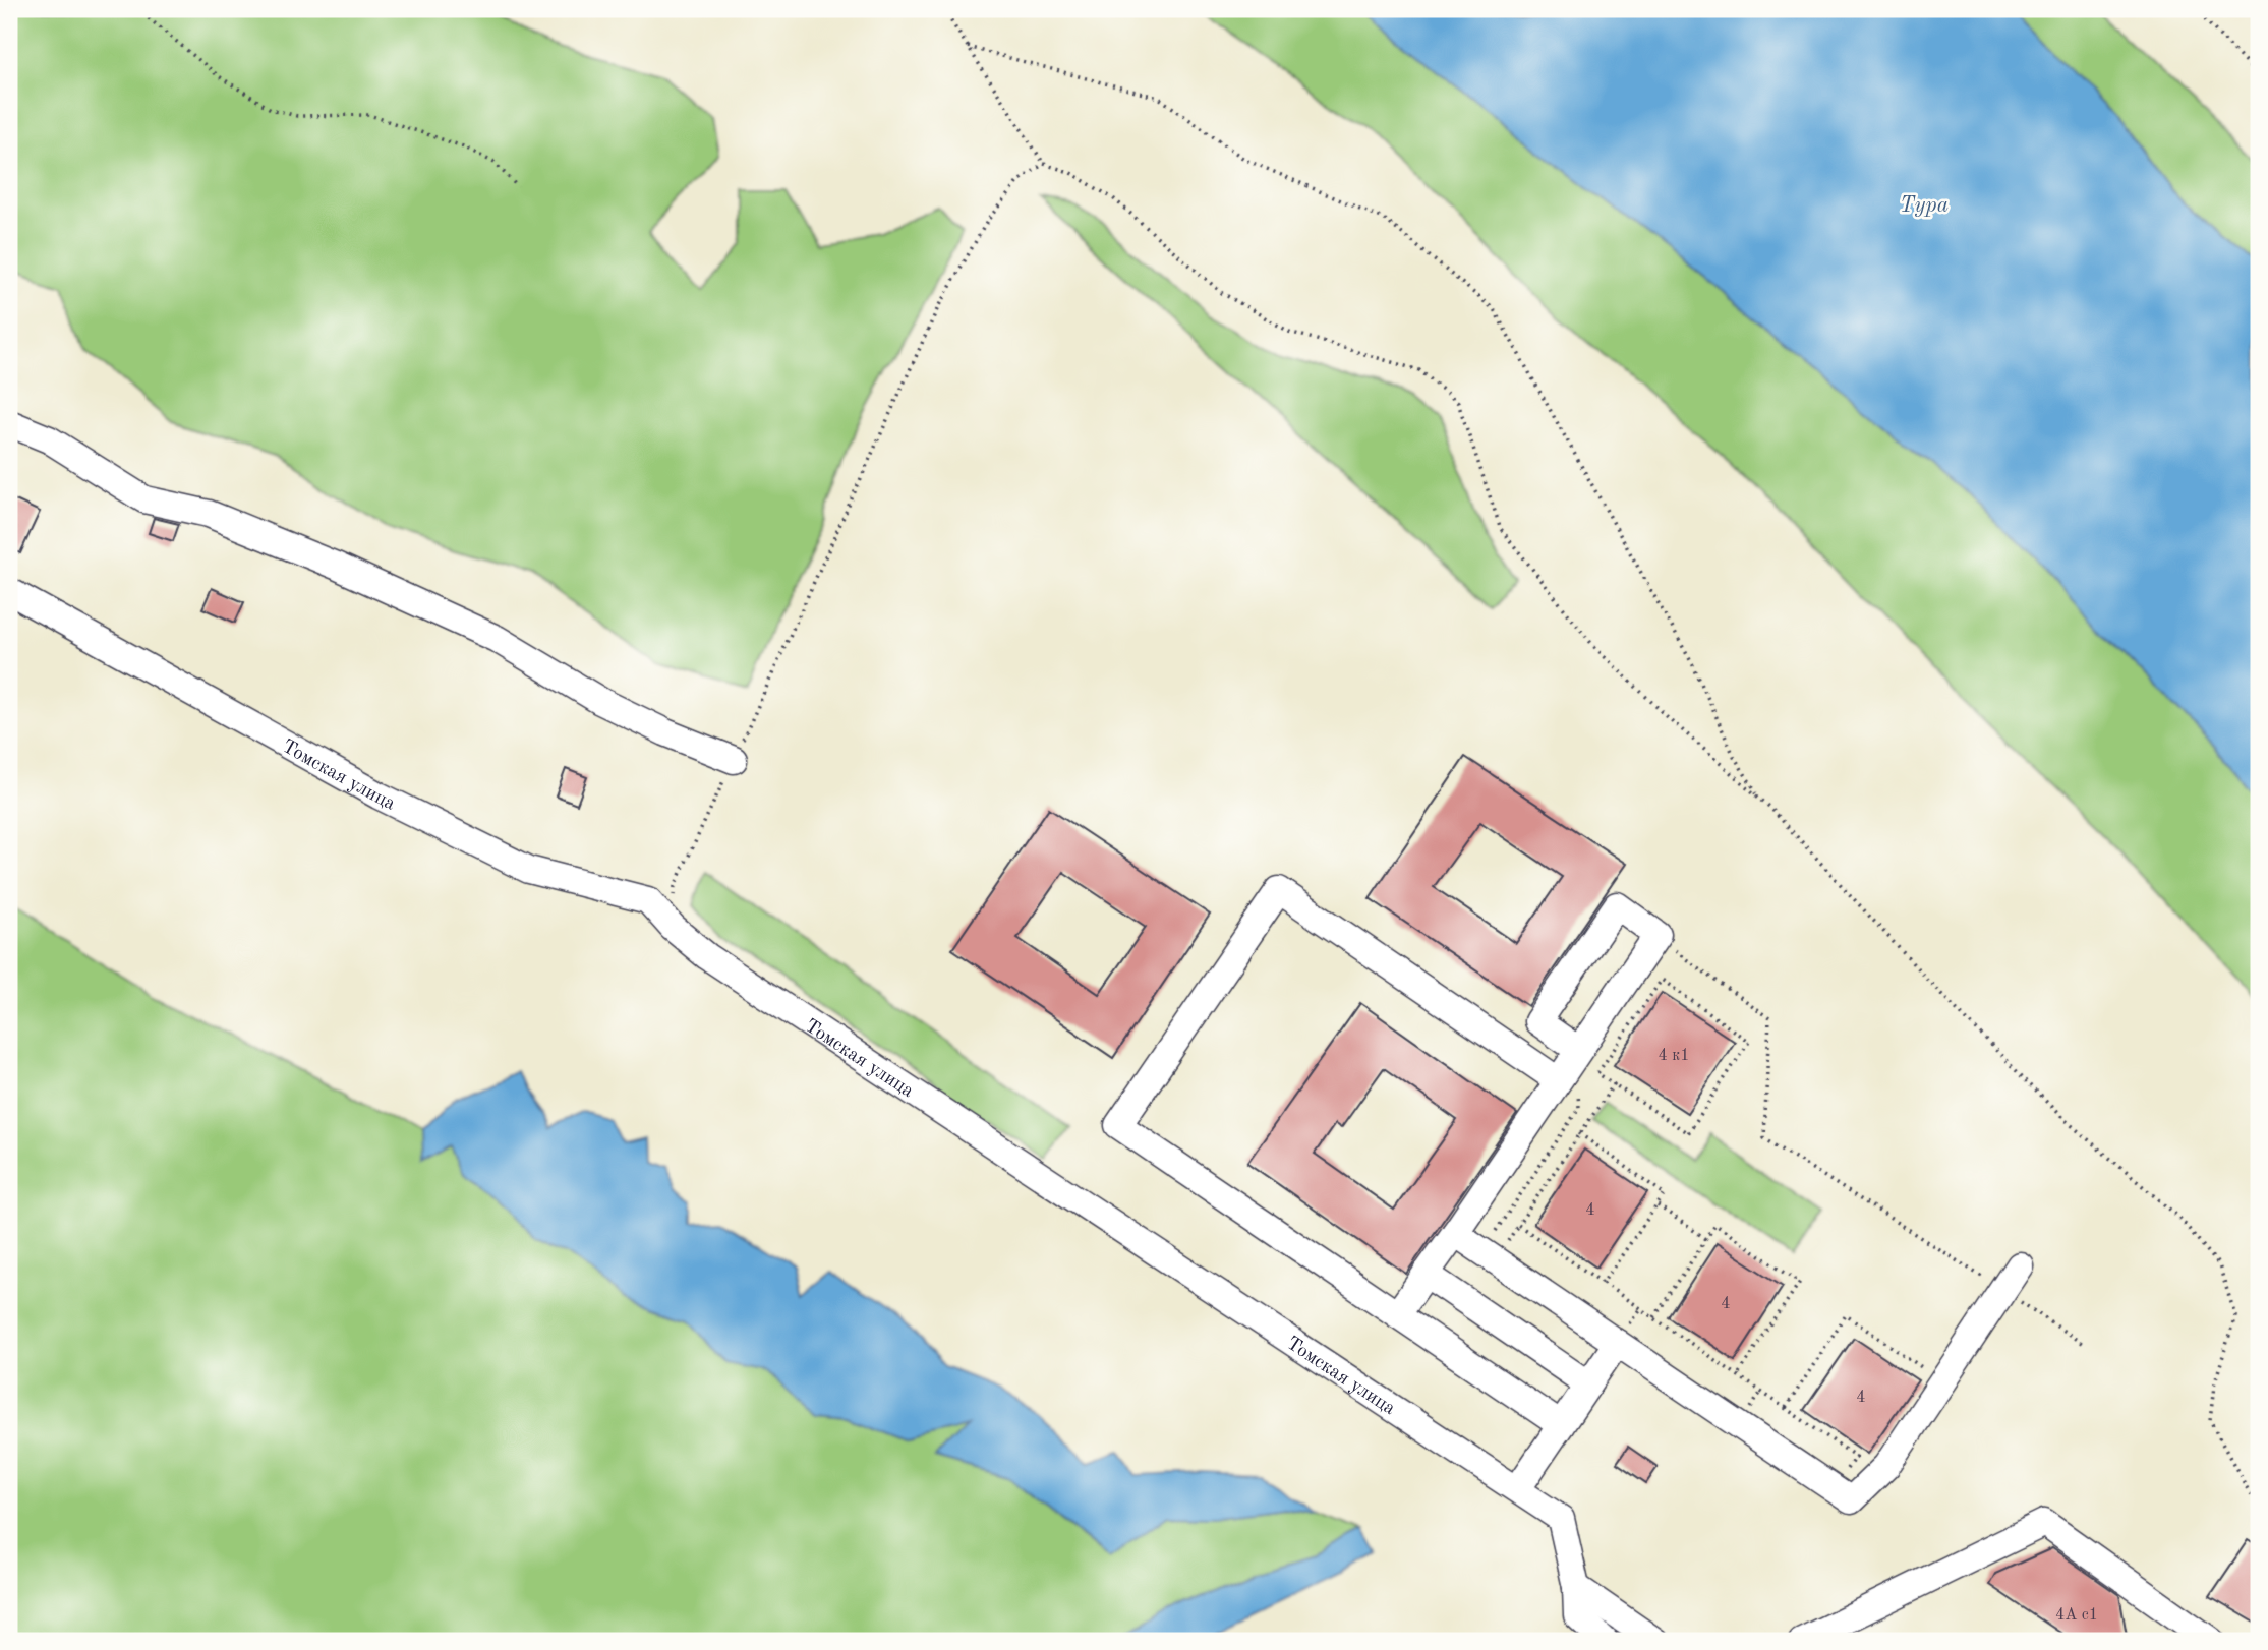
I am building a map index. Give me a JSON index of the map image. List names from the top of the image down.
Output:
{
  "streets": {
    "street": ["Томская улица"]
  },
  "water": ["Тура"],
  "house_numbers": [
    "4 к1",
    "4",
    "4",
    "4",
    "4А с1"
  ]
}
